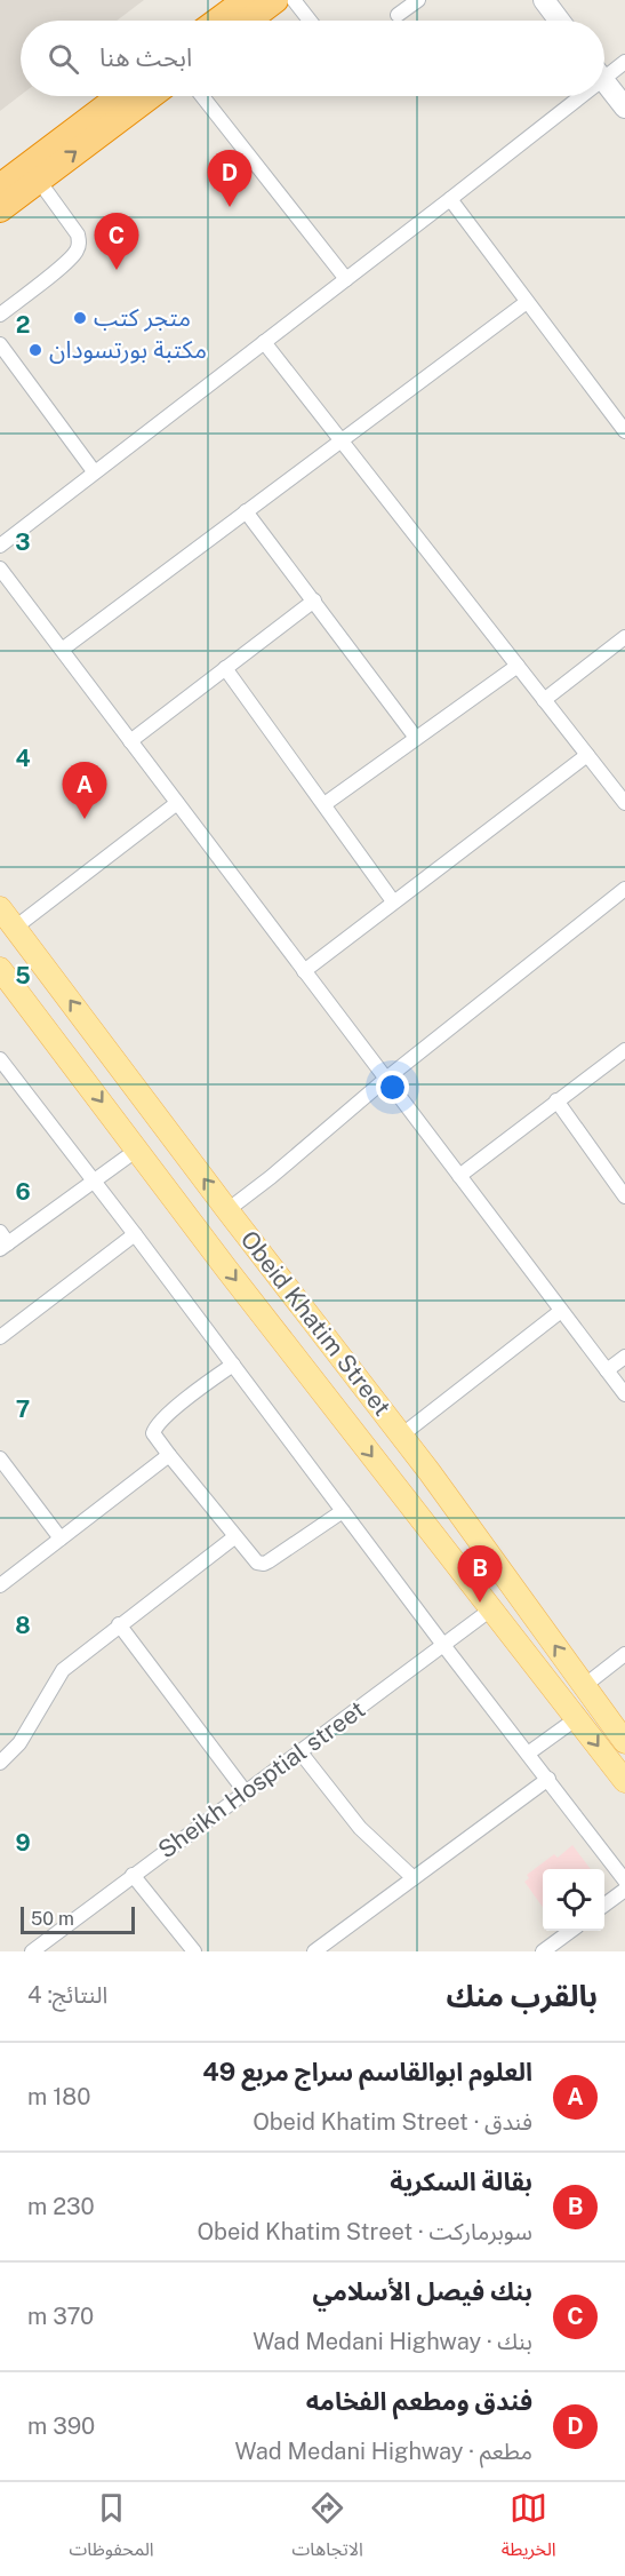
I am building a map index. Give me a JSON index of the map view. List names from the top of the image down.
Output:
{
  "streets": {
    "main road": ["Obeid Khatim Street"],
    "street": ["Sheikh Hosptial street"]
  },
  "crossings": [
    ["Obeid Khatim Street", "Sheikh Hosptial street"]
  ],
  "places": ["متجر كتب", "مكتبة بورتسودان"],
  "scale_bar": "50 m",
  "page": {
    "search": "ابحث هنا",
    "pins": [
      "D",
      "C",
      "A",
      "B"
    ],
    "scale": "50 m",
    "heading": ["بالقرب منك", "النتائج: 4"],
    "list": [
      {
        "mark": "A",
        "name": "العلوم ابوالقاسم سراج مربع 49",
        "note": "فندق · Obeid Khatim Street",
        "value": "180 m"
      },
      {
        "mark": "B",
        "name": "بقالة السكرية",
        "note": "سوبرماركت · Obeid Khatim Street",
        "value": "230 m"
      },
      {
        "mark": "C",
        "name": "بنك فيصل الأسلامي",
        "note": "بنك · Wad Medani Highway",
        "value": "370 m"
      },
      {
        "mark": "D",
        "name": "فندق ومطعم الفخامه",
        "note": "مطعم · Wad Medani Highway",
        "value": "390 m"
      }
    ],
    "nav": ["الخريطة", "الاتجاهات", "المحفوظات"]
  },
  "grid": {
    "rows": [
      "2",
      "3",
      "4",
      "5",
      "6",
      "7",
      "8",
      "9"
    ]
  }
}
